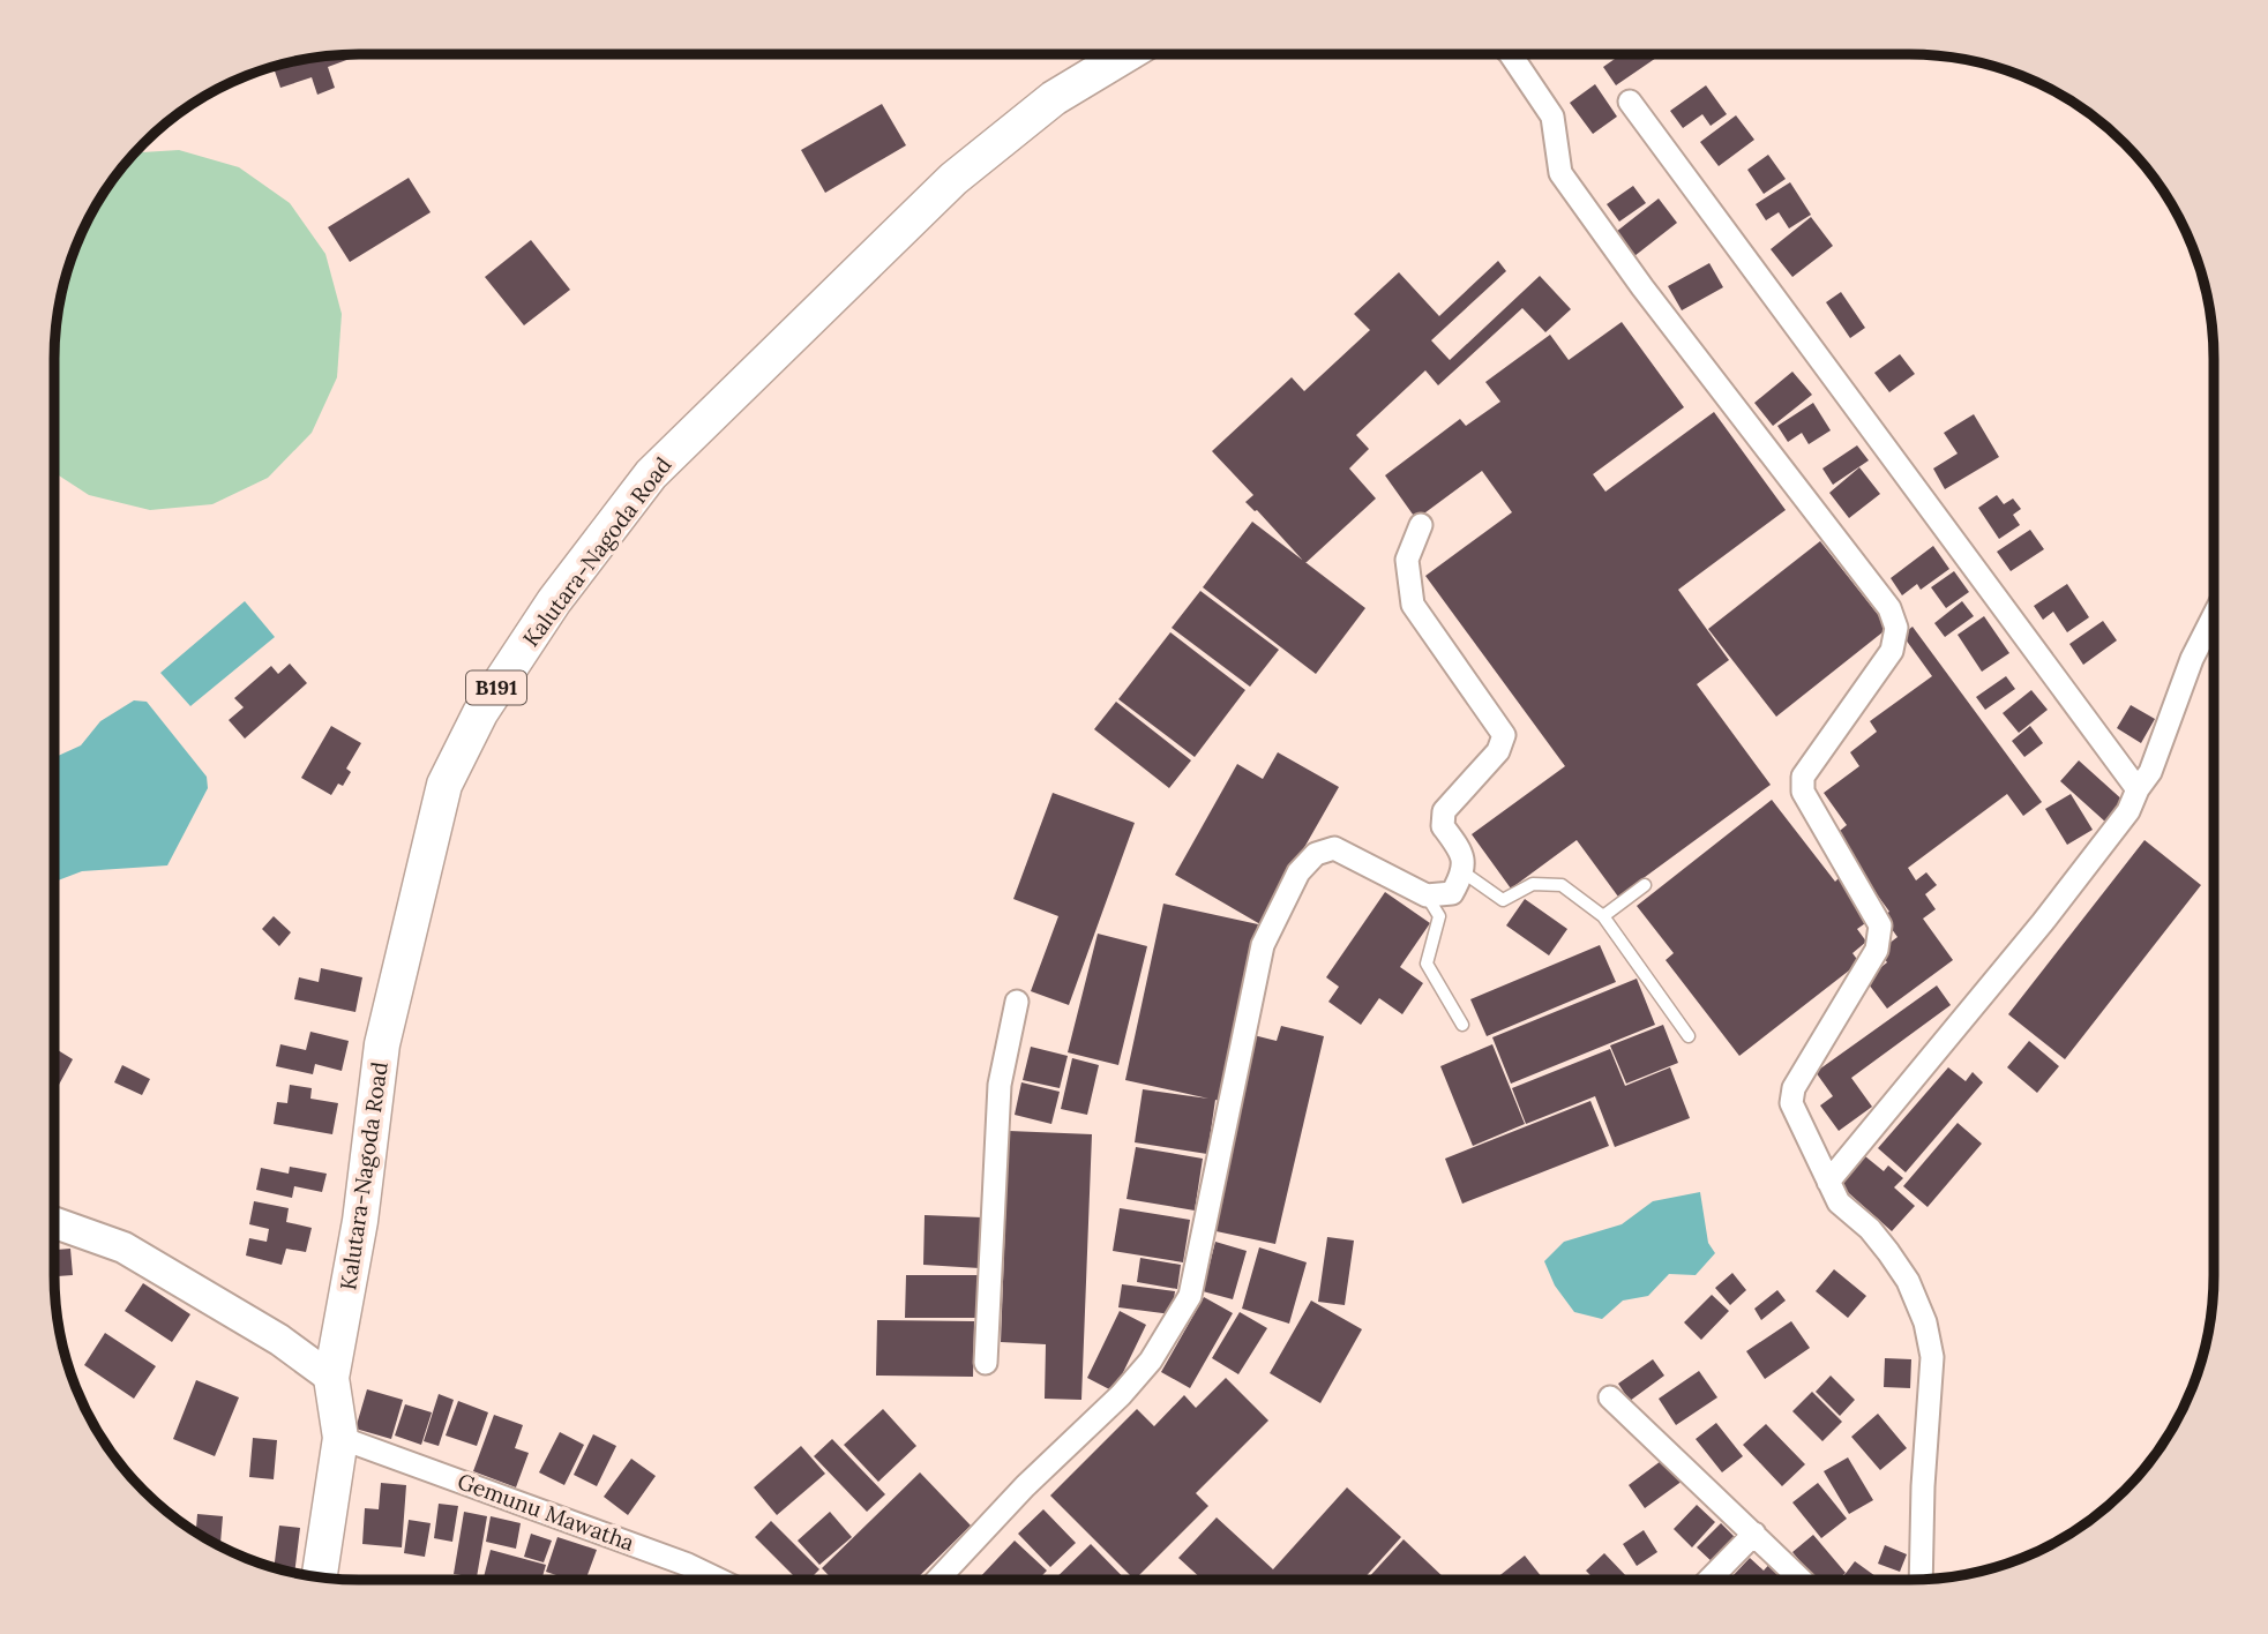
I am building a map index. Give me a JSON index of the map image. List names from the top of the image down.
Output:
{
  "streets": {
    "main road": ["Kalutara-Nagoda Road", "B191"],
    "street": ["Gemunu Mawatha"]
  },
  "crossings": [
    ["Kalutara-Nagoda Road", "Gemunu Mawatha"]
  ]
}
